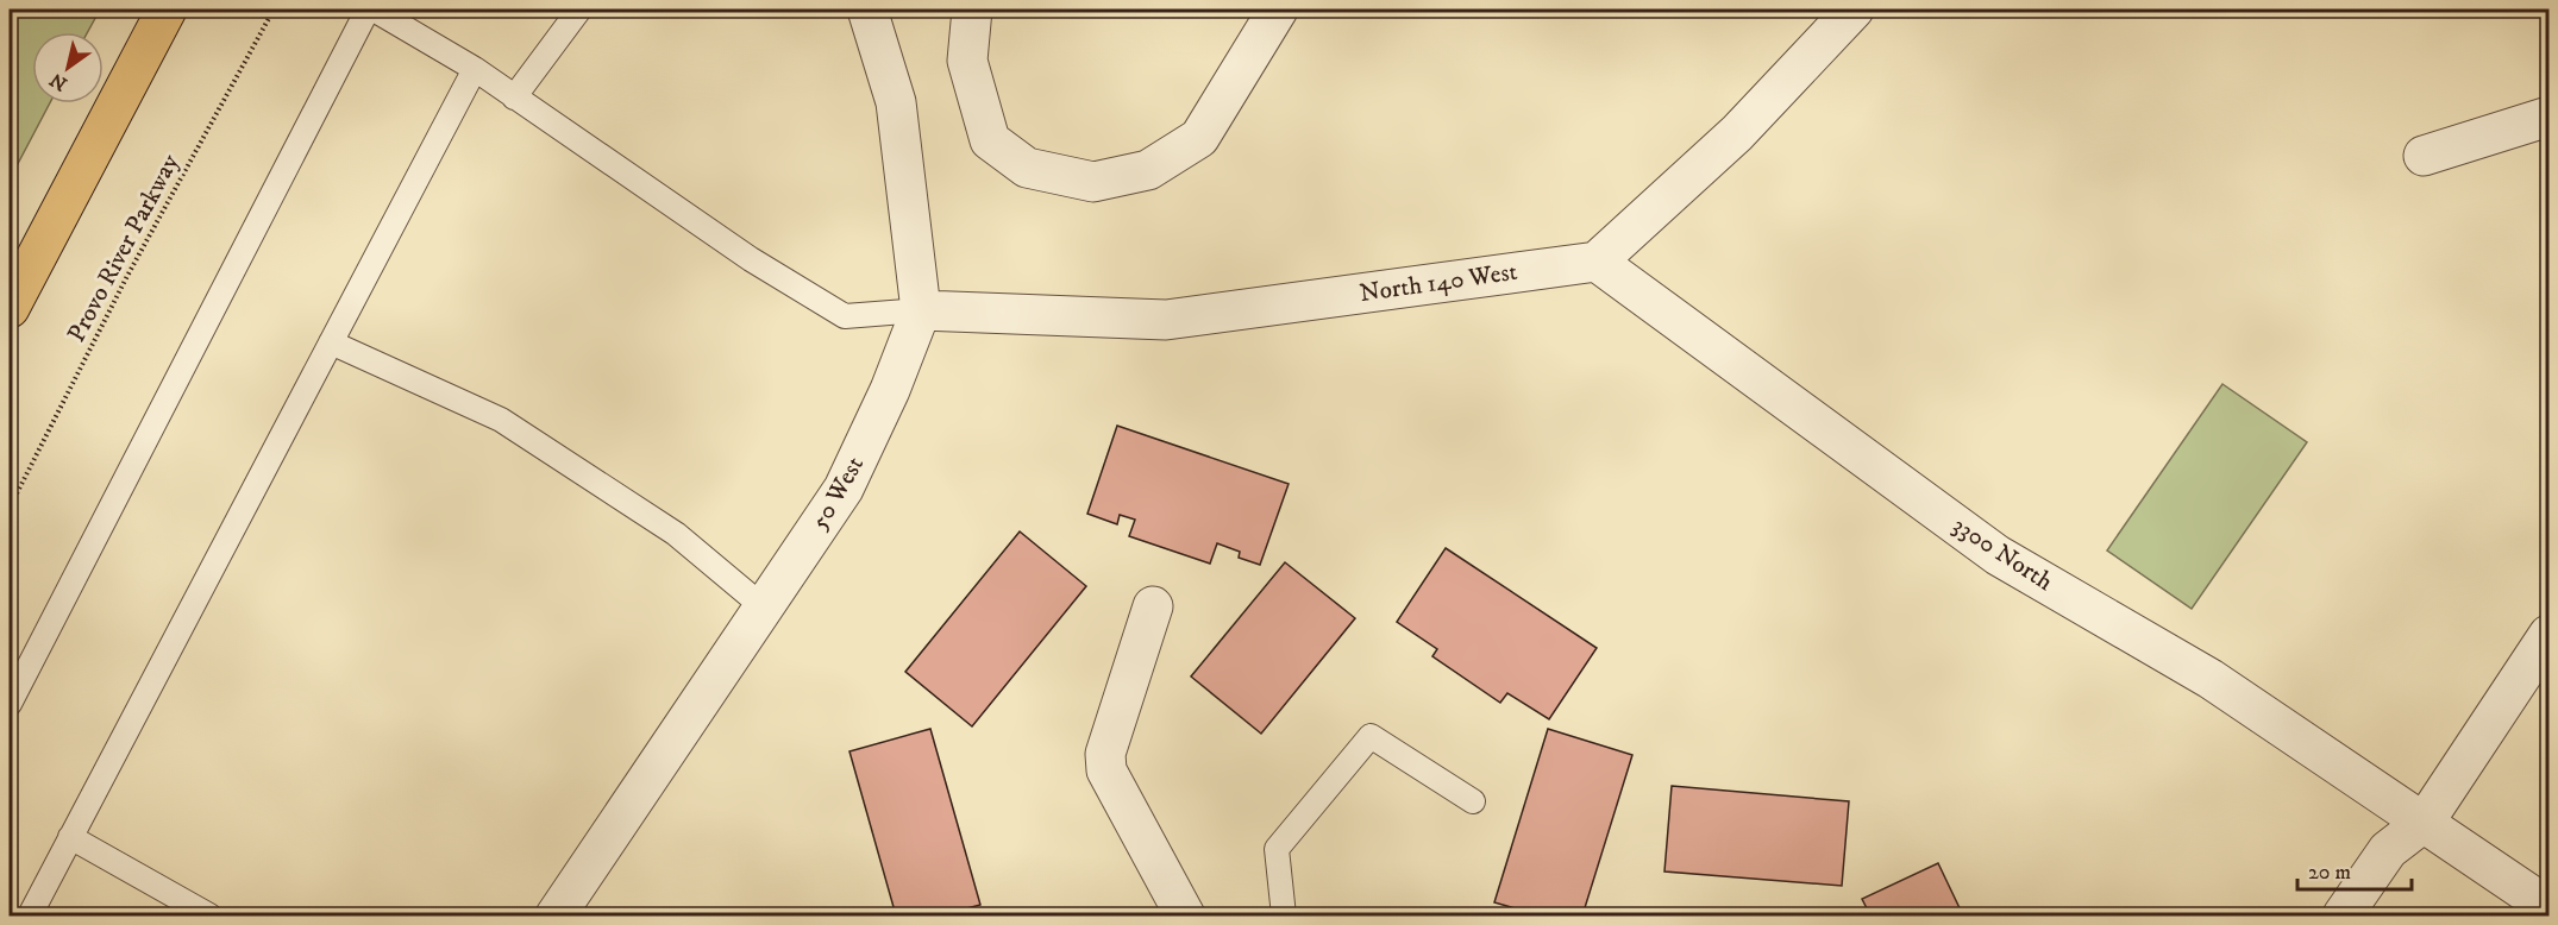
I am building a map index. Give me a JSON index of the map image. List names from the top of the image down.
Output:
{
  "streets": {
    "street": ["North 140 West", "50 West", "3300 North"],
    "path": ["Provo River Parkway"]
  },
  "crossings": [
    ["North 140 West", "50 West"],
    ["North 140 West", "3300 North"]
  ],
  "scale_bar": "20 m",
  "north": "bottom left"
}
